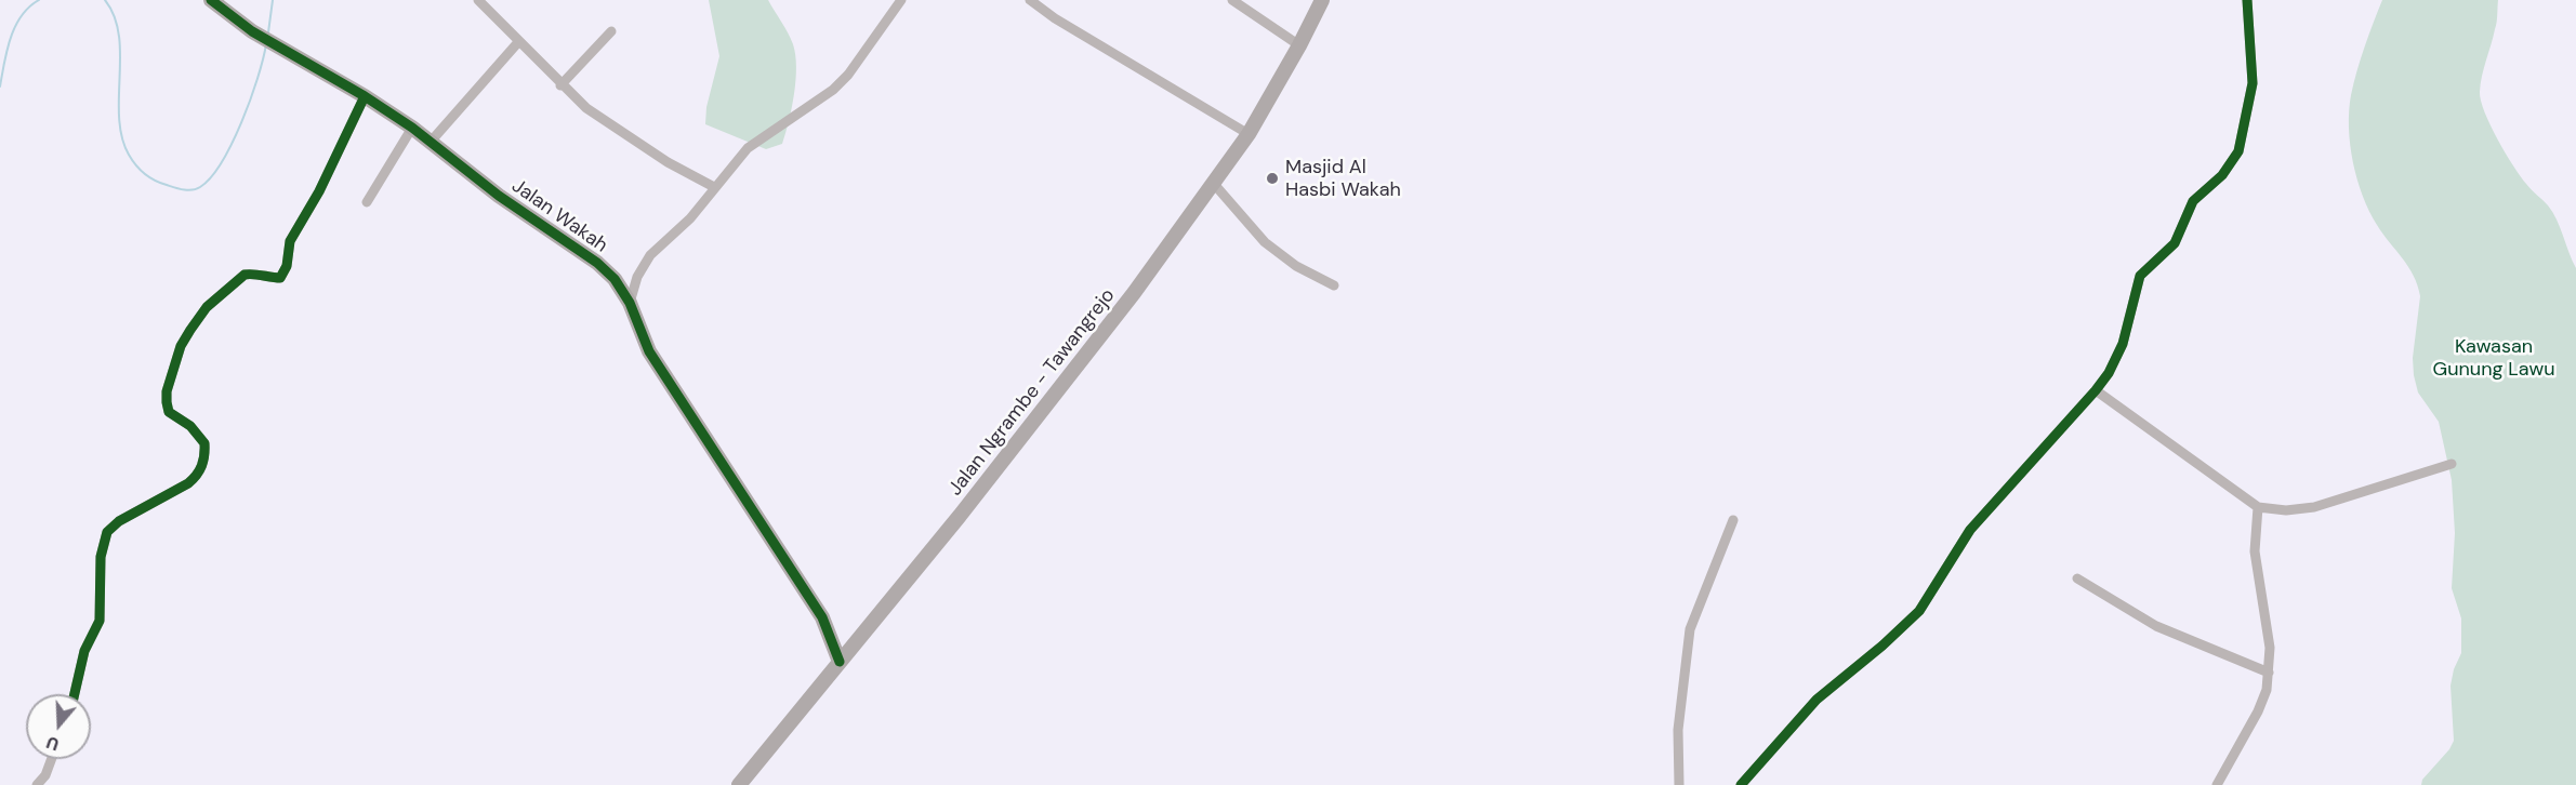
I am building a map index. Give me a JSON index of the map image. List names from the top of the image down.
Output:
{
  "streets": {
    "main road": ["Jalan Wakah", "Jalan Ngrambe - Tawangrejo"]
  },
  "crossings": [
    ["Jalan Wakah", "Jalan Ngrambe - Tawangrejo"]
  ],
  "parks": ["Kawasan Gunung Lawu"],
  "places": ["Masjid Al Hasbi Wakah"],
  "north": "bottom"
}
